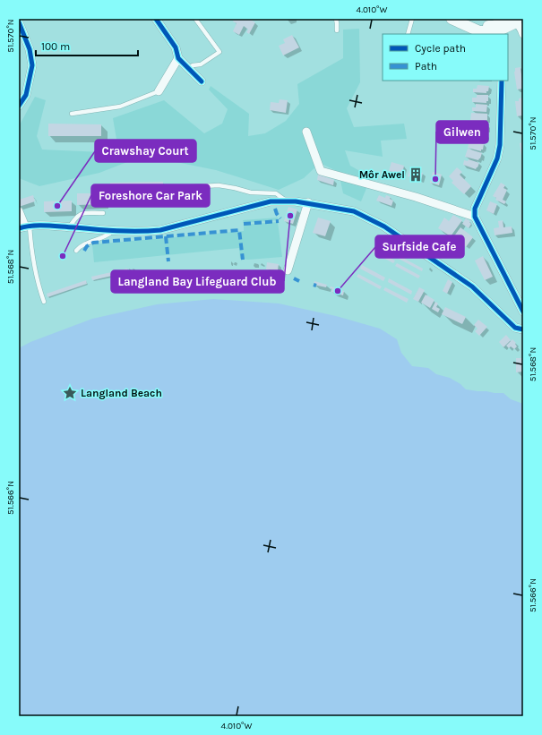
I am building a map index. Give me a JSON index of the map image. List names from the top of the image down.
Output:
{
  "places": {
    "building": ["Môr Awel"],
    "other": [
      "Gilwen",
      "Crawshay Court",
      "Langland Bay Lifeguard Club",
      "Foreshore Car Park",
      "Surfside Cafe"
    ],
    "place": ["Langland Beach"]
  },
  "legend": ["Cycle path", "Path"],
  "scale_bar": "100 m",
  "coordinates": [
    "4.010°W",
    "51.570°N",
    "51.568°N",
    "51.566°N"
  ]
}
